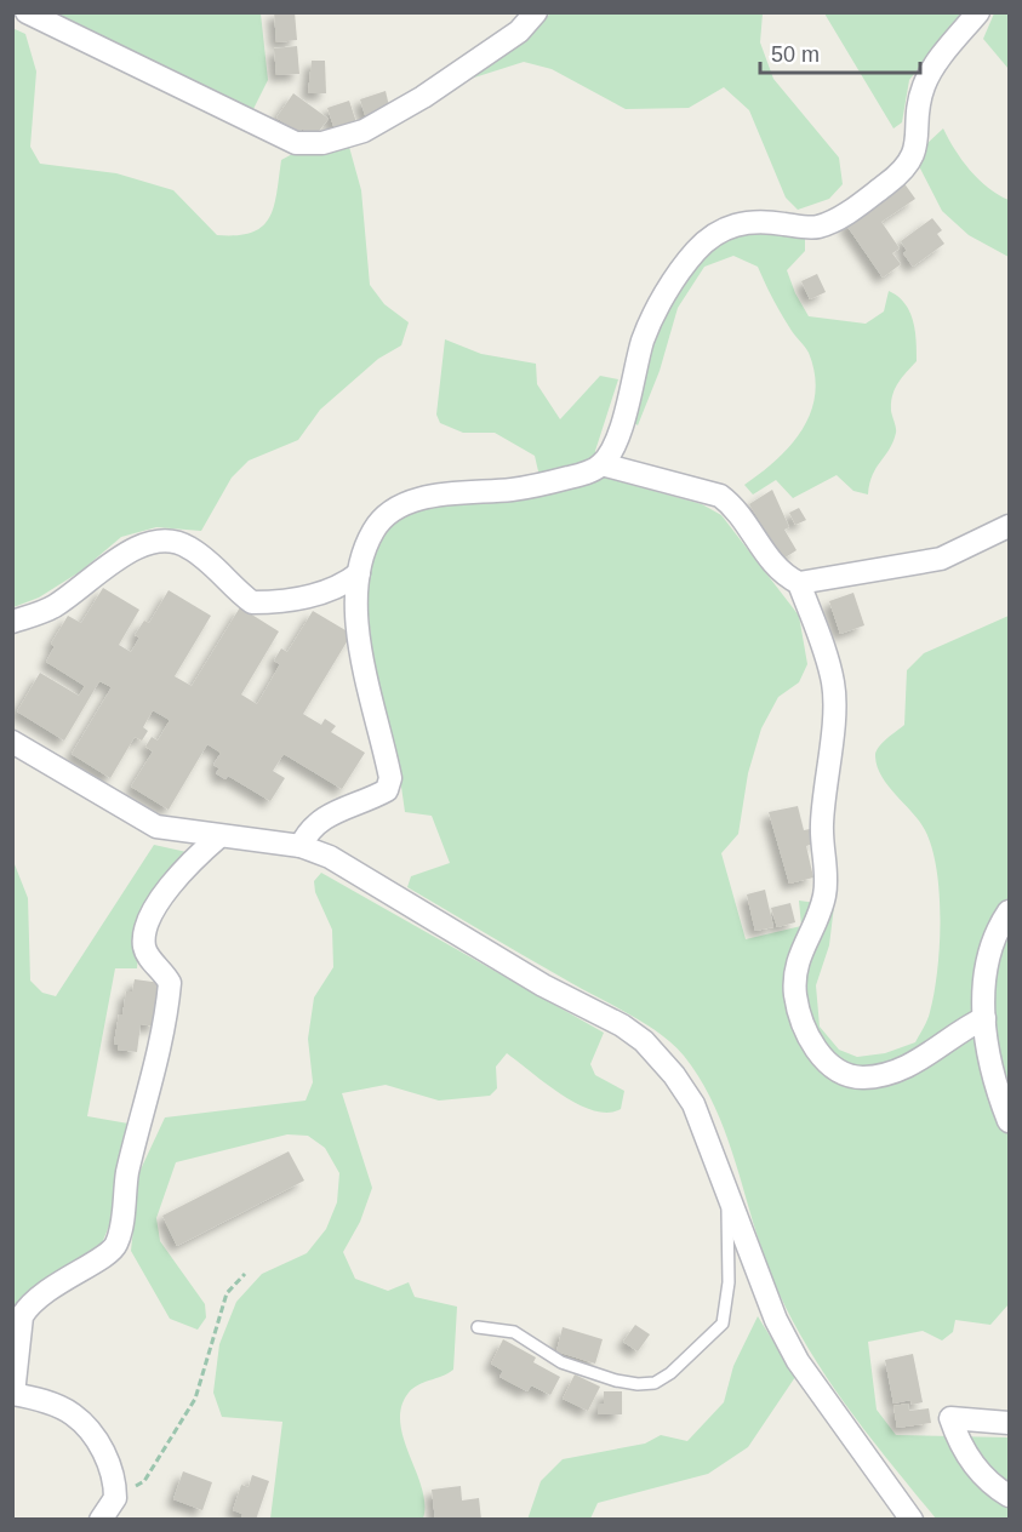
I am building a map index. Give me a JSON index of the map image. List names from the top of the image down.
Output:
{
  "scale_bar": "50 m"
}
